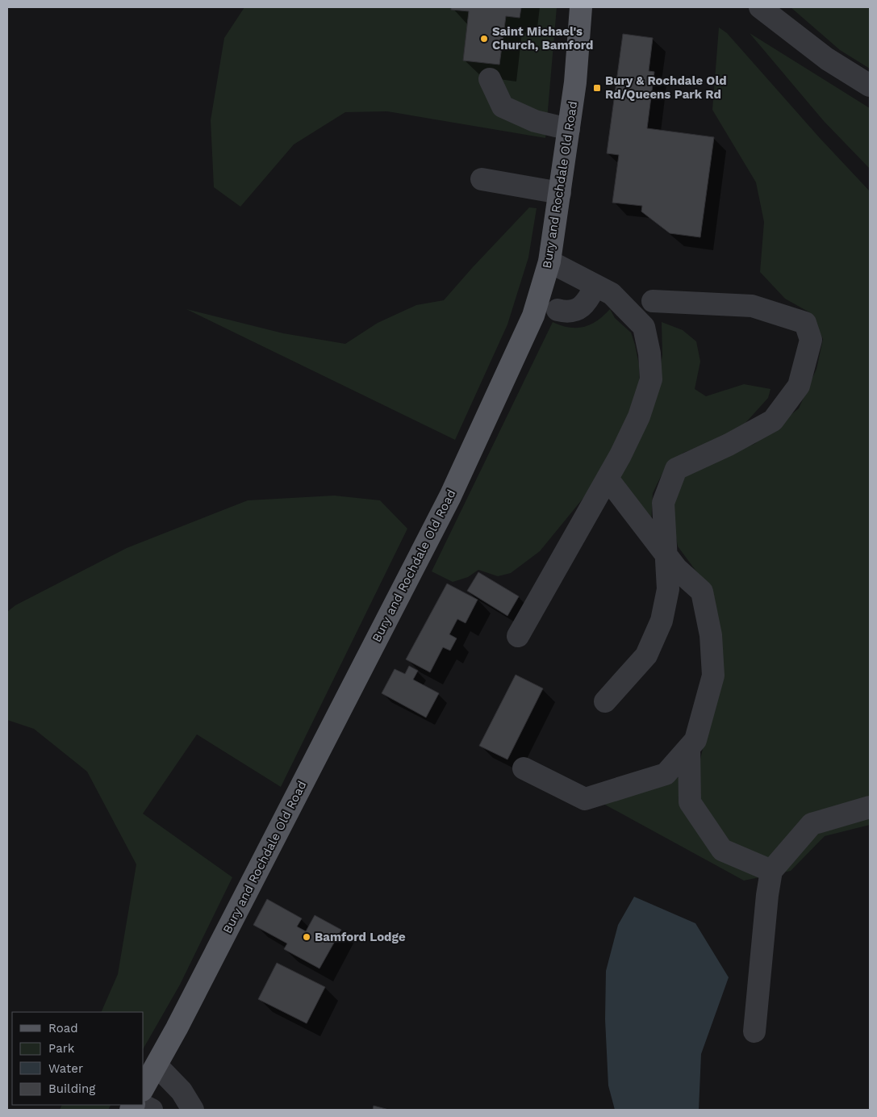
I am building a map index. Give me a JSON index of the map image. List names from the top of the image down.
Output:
{
  "streets": {
    "main road": ["Bury and Rochdale Old Road"]
  },
  "places": {
    "other": ["Saint Michael's Church, Bamford", "Bamford Lodge"],
    "transit": ["Bury & Rochdale Old Rd/Queens Park Rd"]
  },
  "legend": [
    "Road",
    "Park",
    "Water",
    "Building"
  ]
}
